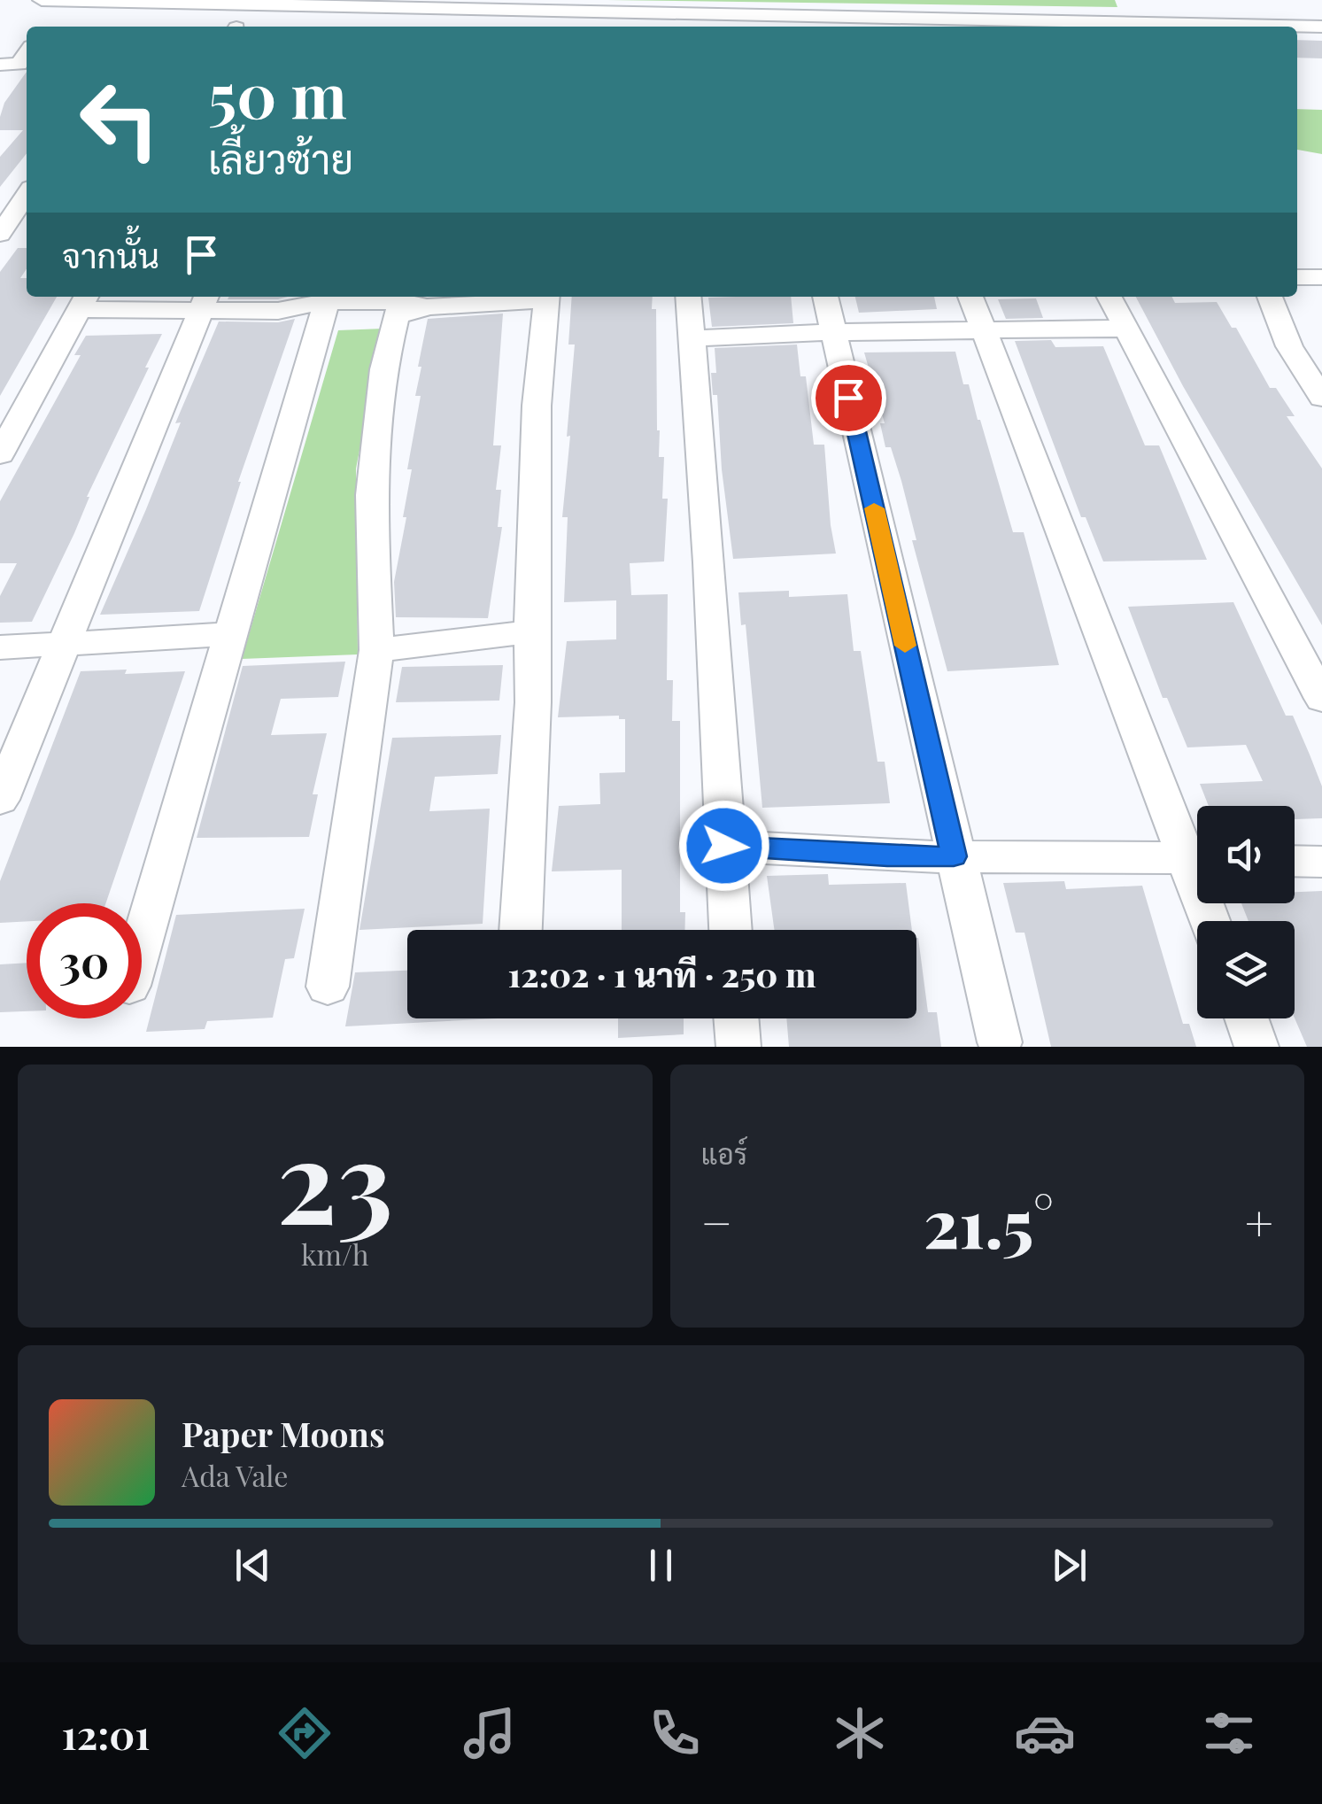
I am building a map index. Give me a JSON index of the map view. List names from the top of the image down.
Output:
{
  "page": {
    "turn": ["50 m", "เลี้ยวซ้าย"],
    "then": "จากนั้น",
    "limit": "30",
    "trip": "12:02 · 1 นาที · 250 m",
    "tile": [
      ["23", "km/h"],
      "แอร์"
    ],
    "heat": ["−", "21.5°", "+"],
    "song": ["Paper Moons", "Ada Vale"],
    "tabs": "12:01"
  }
}
